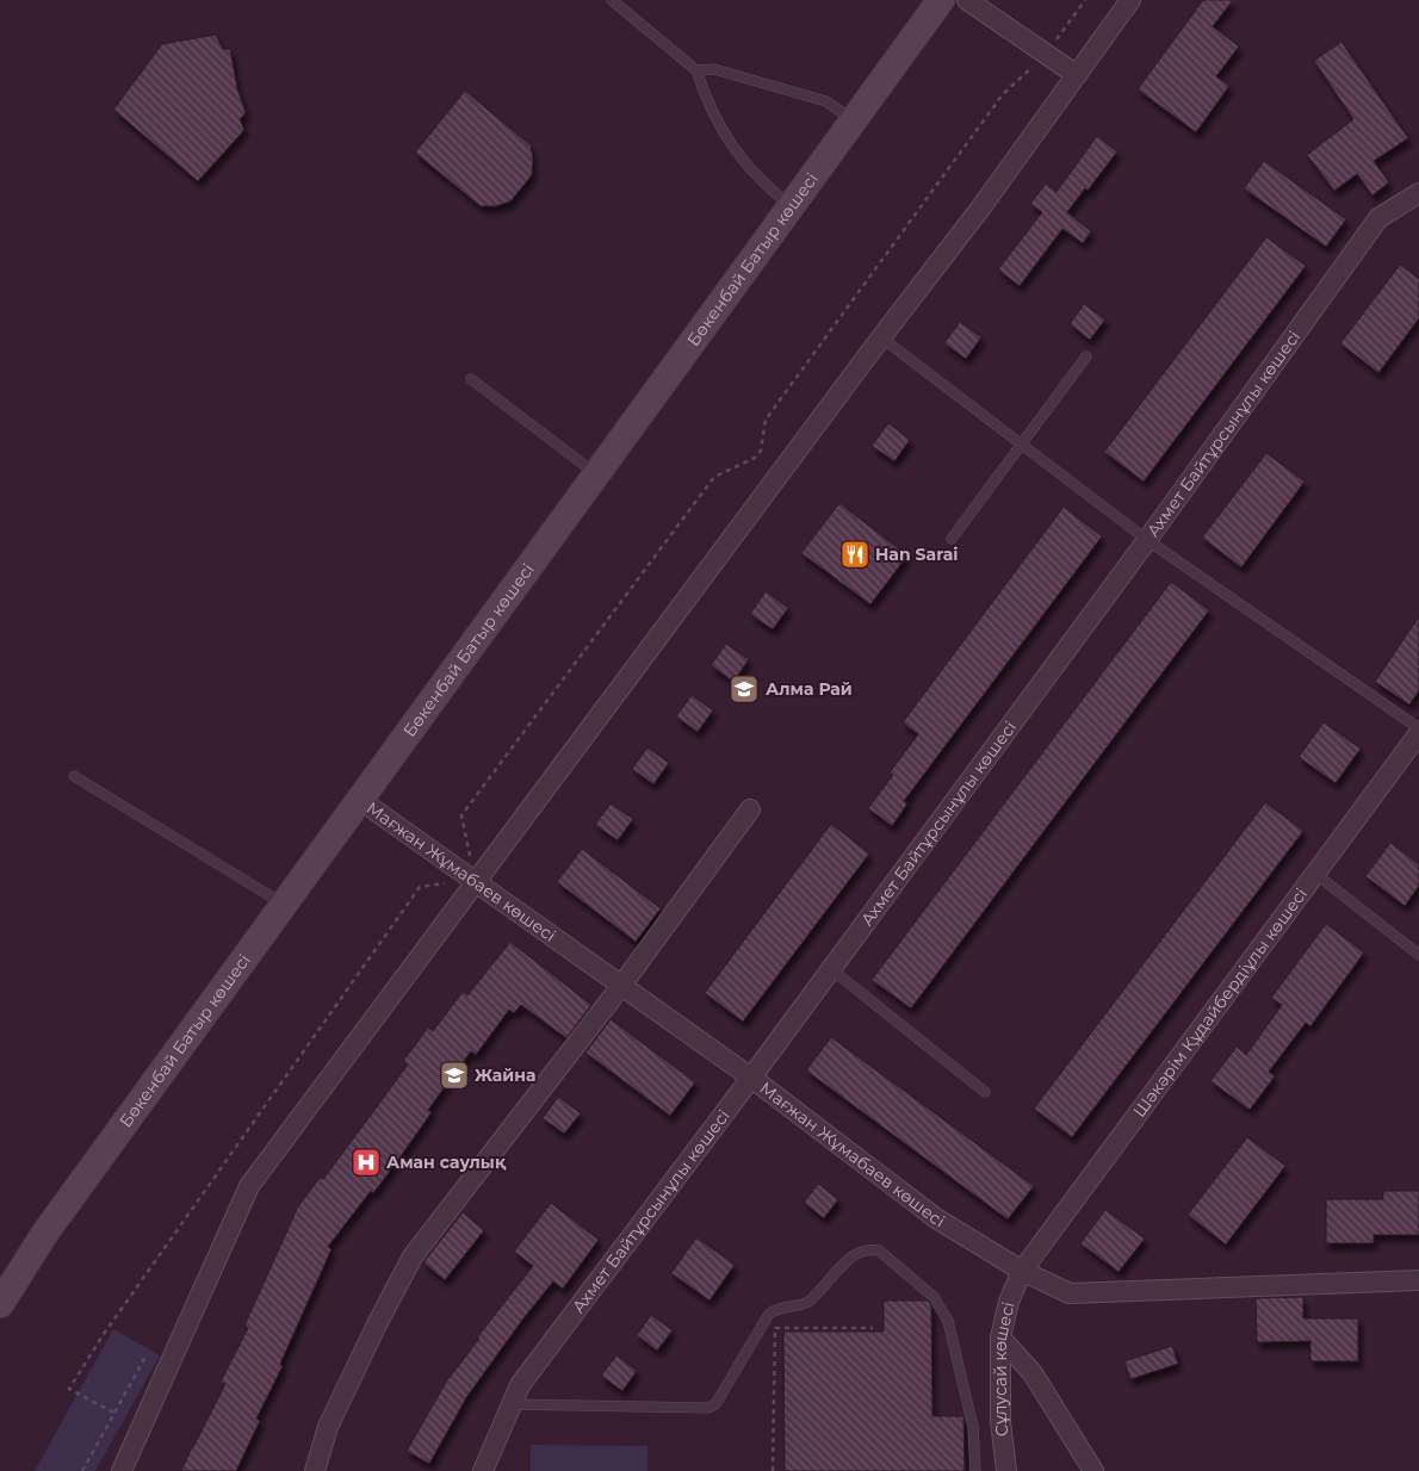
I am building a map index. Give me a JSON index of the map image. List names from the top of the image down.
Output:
{
  "streets": {
    "main road": ["Бөкенбай Батыр көшесі"],
    "street": [
      "Ахмет Байтұрсынұлы көшесі",
      "Мағжан Жұмабаев көшесі",
      "Шәкәрім Құдайбердіұлы көшесі",
      "Сұлусай көшесі"
    ]
  },
  "crossings": [
    ["Бөкенбай Батыр көшесі", "Мағжан Жұмабаев көшесі"],
    ["Ахмет Байтұрсынұлы көшесі", "Мағжан Жұмабаев көшесі"],
    ["Мағжан Жұмабаев көшесі", "Шәкәрім Құдайбердіұлы көшесі"],
    ["Мағжан Жұмабаев көшесі", "Сұлусай көшесі"],
    ["Шәкәрім Құдайбердіұлы көшесі", "Сұлусай көшесі"]
  ],
  "places": {
    "restaurant": ["Han Sarai"],
    "school or university": ["Алма Рай", "Жайна"],
    "hospital": ["Аман саулық"]
  }
}
